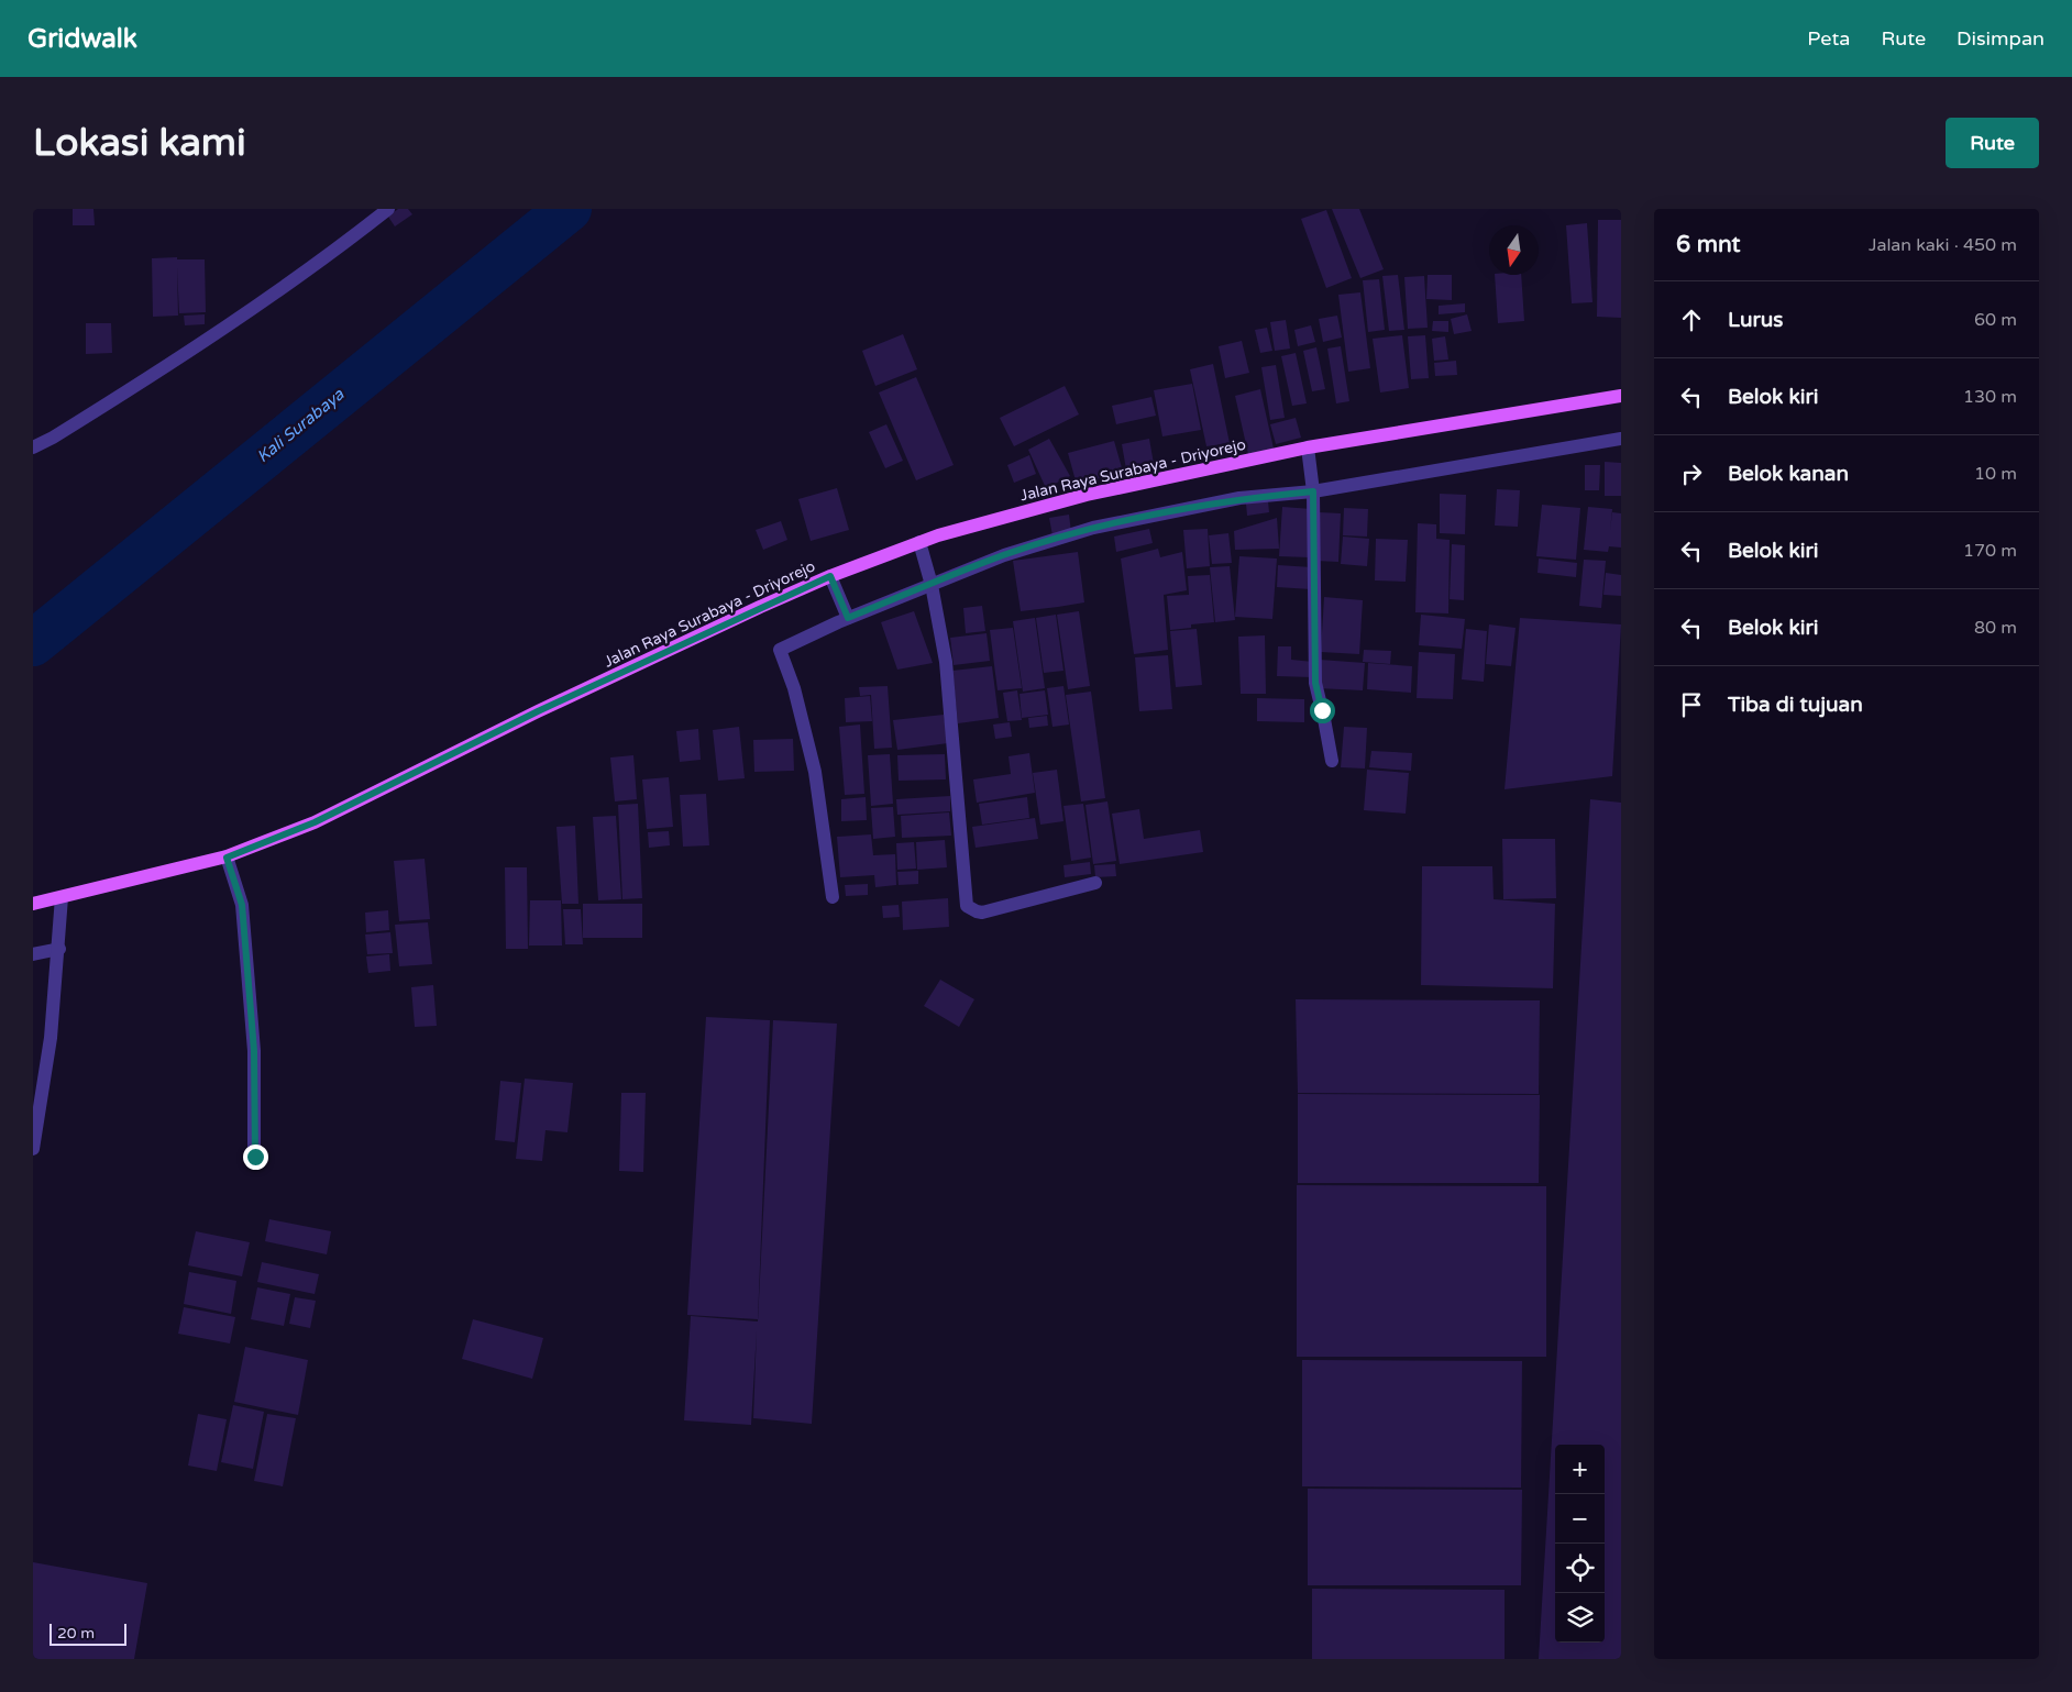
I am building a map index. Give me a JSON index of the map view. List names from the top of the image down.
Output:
{
  "streets": {
    "main road": ["Jalan Raya Surabaya - Driyorejo"]
  },
  "water": ["Kali Surabaya"],
  "scale_bar": "20 m",
  "north": "bottom",
  "page": {
    "header": "Gridwalk",
    "nav": ["Peta", "Rute", "Disimpan"],
    "buttons": "Rute",
    "title": "Lokasi kami",
    "heading": ["6 mnt", "Jalan kaki · 450 m"],
    "list": [
      ["Lurus", "60 m"],
      ["Belok kiri", "130 m"],
      ["Belok kanan", "10 m"],
      ["Belok kiri", "170 m"],
      ["Belok kiri", "80 m"],
      "Tiba di tujuan"
    ],
    "map_buttons": ["+", "−"],
    "scale": "20 m"
  }
}
